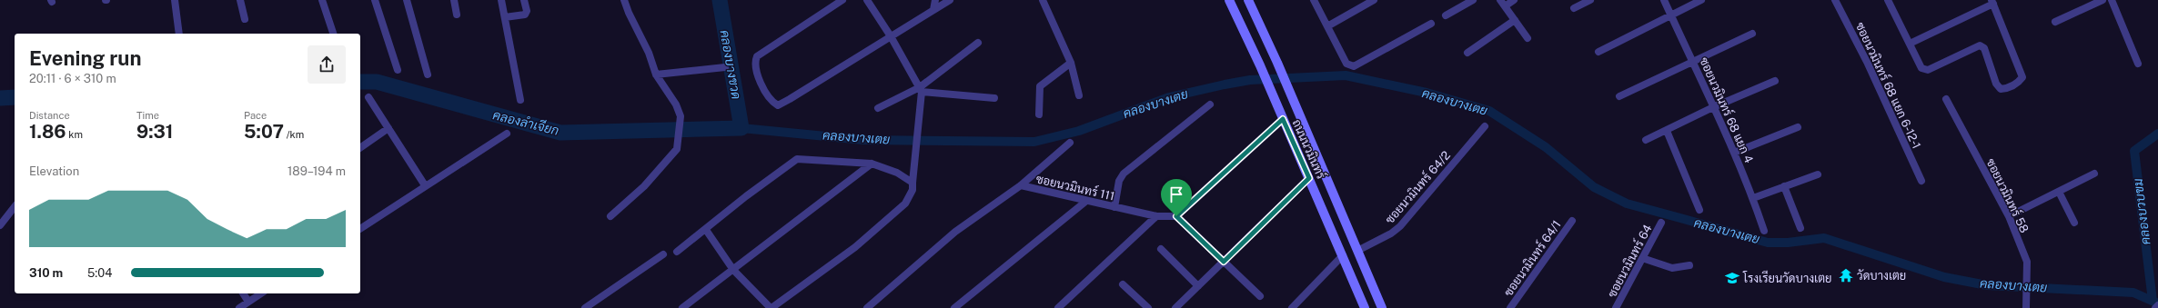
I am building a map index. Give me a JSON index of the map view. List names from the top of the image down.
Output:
{
  "streets": {
    "main road": ["ถนนนวมินทร์"],
    "street": [
      "ซอยนวมินทร์ 68 แยก 6-12-1",
      "ซอยนวมินทร์ 68 แยก 4",
      "ซอยนวมินทร์ 111",
      "ซอยนวมินทร์ 64/2",
      "ซอยนวมินทร์ 58",
      "ซอยนวมินทร์ 64/1",
      "ซอยนวมินทร์ 64"
    ]
  },
  "crossings": [
    ["ถนนนวมินทร์", "ซอยนวมินทร์ 64/2"]
  ],
  "water": [
    "คลองบางขวด",
    "คลองบางเตย",
    "คลองลำเจียก",
    "คลองบวบขม"
  ],
  "places": {
    "temple": ["วัดบางเตย"],
    "school or university": ["โรงเรียนวัดบางเตย"]
  },
  "page": {
    "heading": ["Evening run", "20:11 · 6 × 310 m"],
    "stats": [
      ["Distance", "1.86 km"],
      ["Time", "9:31"],
      ["Pace", "5:07 /km"]
    ],
    "chart": ["Elevation", "189–194 m"],
    "list": [
      {
        "name": "310 m",
        "note": "5:04"
      }
    ]
  }
}
